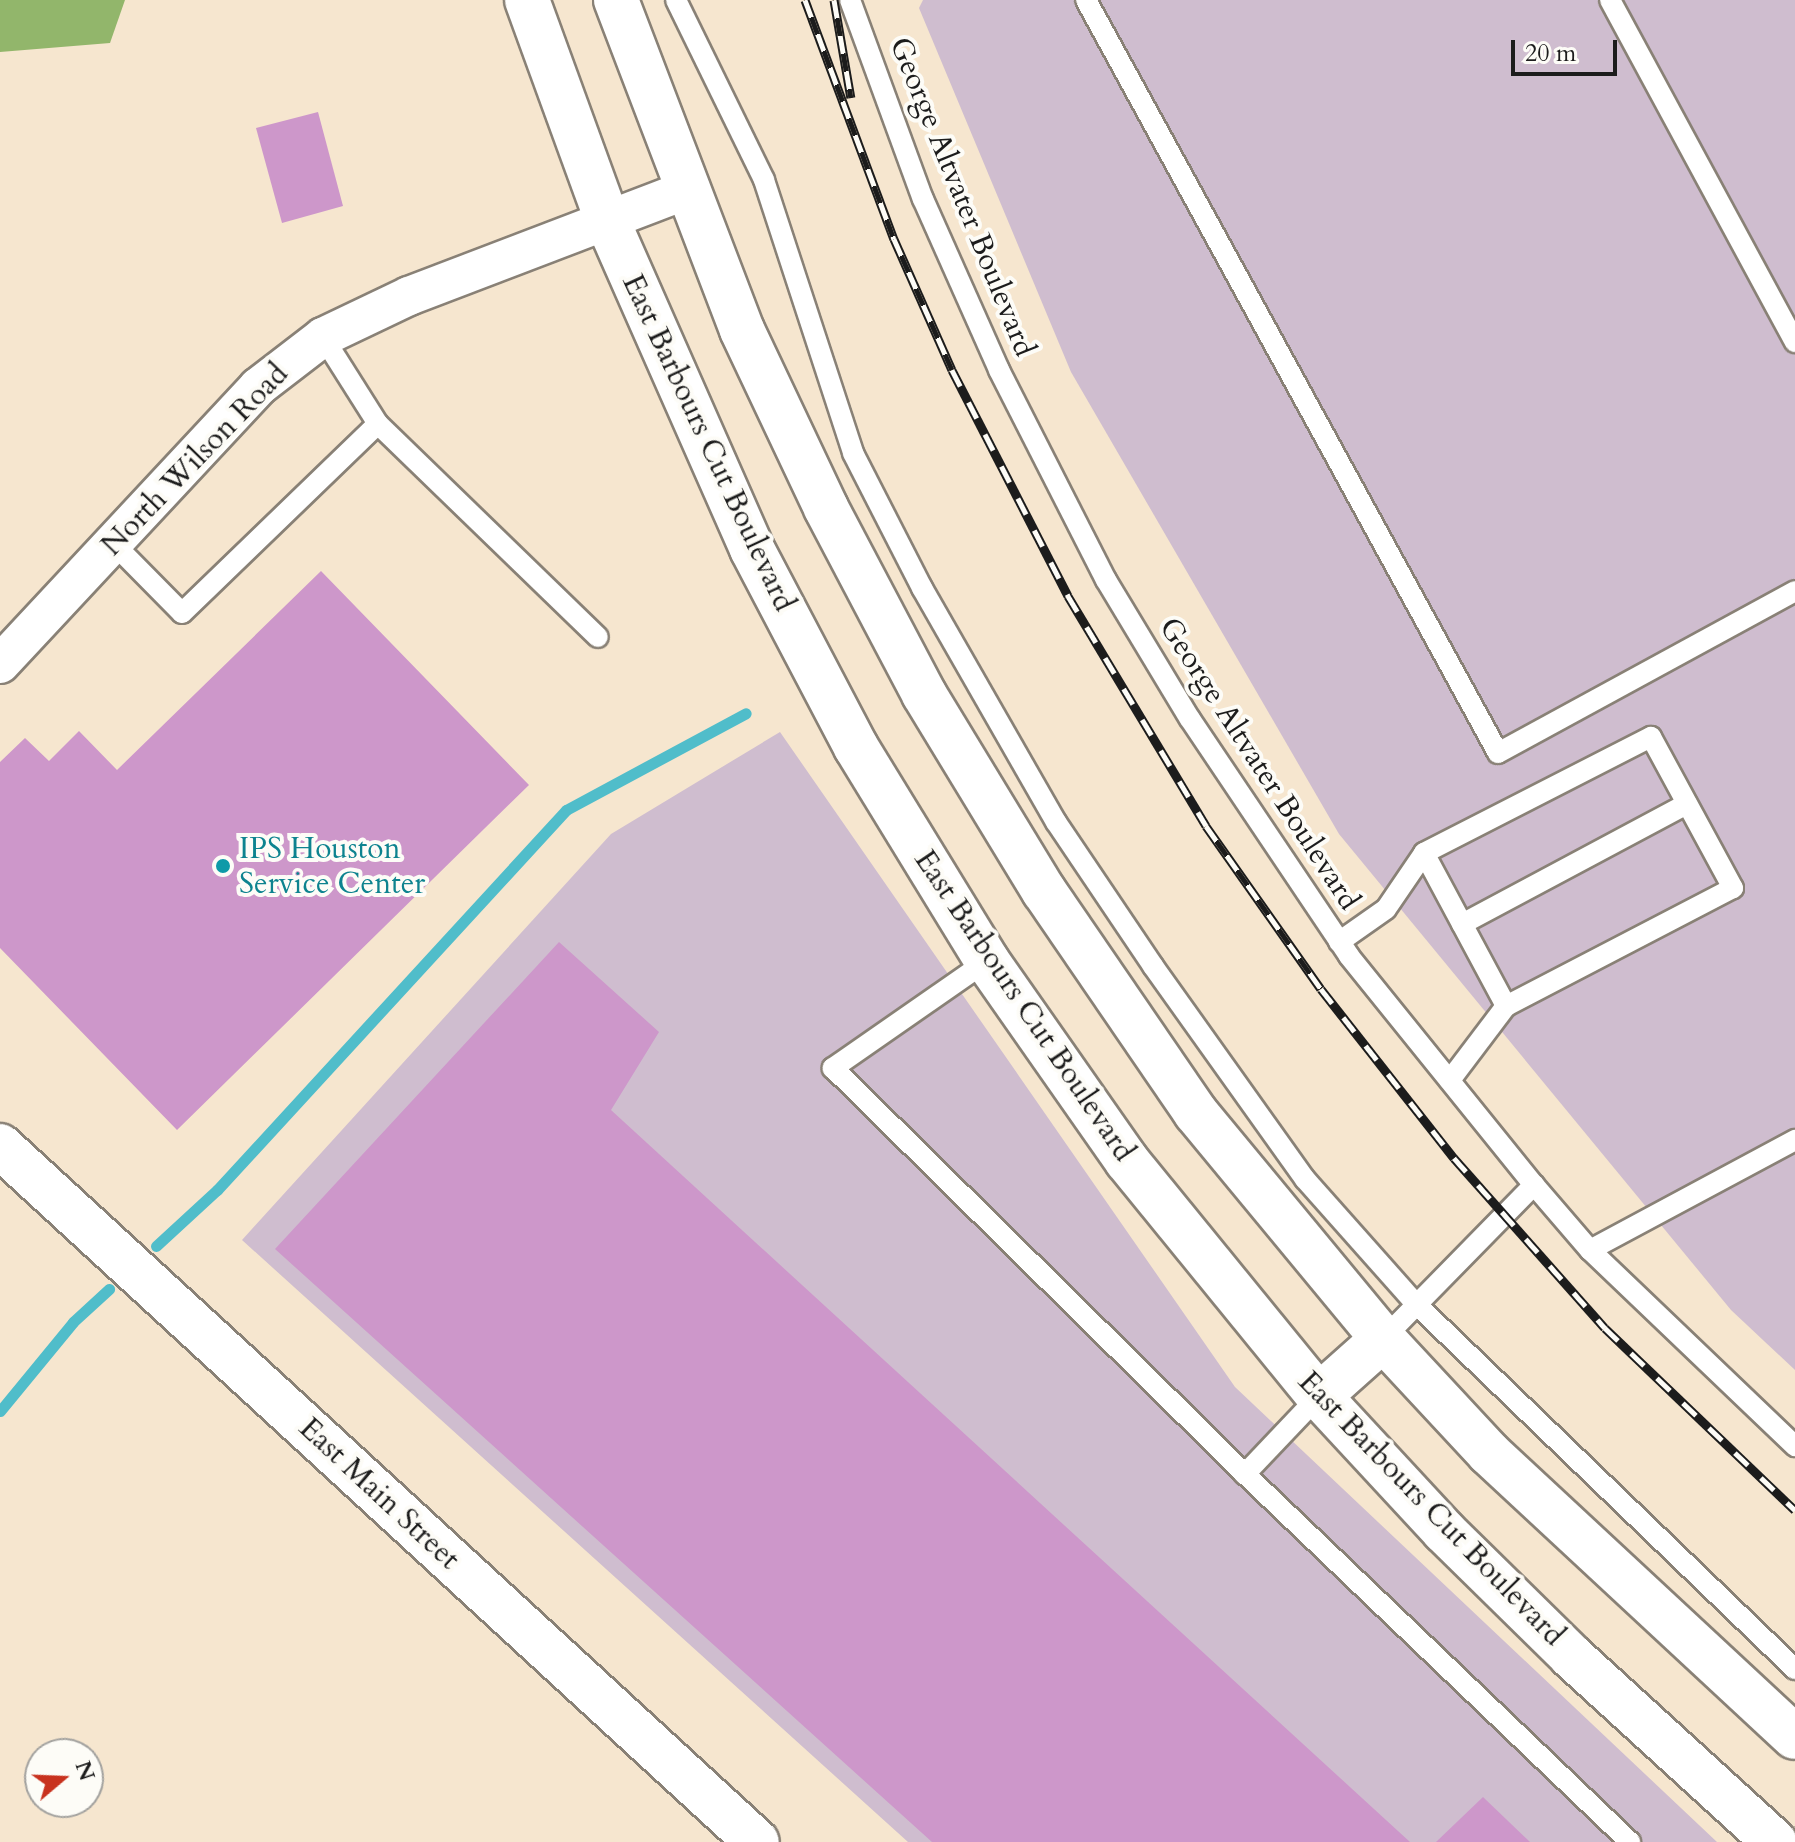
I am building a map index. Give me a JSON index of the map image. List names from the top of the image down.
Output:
{
  "streets": {
    "street": ["East Barbours Cut Boulevard", "North Wilson Road", "East Main Street"],
    "lane": ["George Altvater Boulevard"]
  },
  "crossings": [
    ["East Barbours Cut Boulevard", "North Wilson Road"]
  ],
  "places": ["IPS Houston Service Center"],
  "scale_bar": "20 m",
  "north": "right"
}
